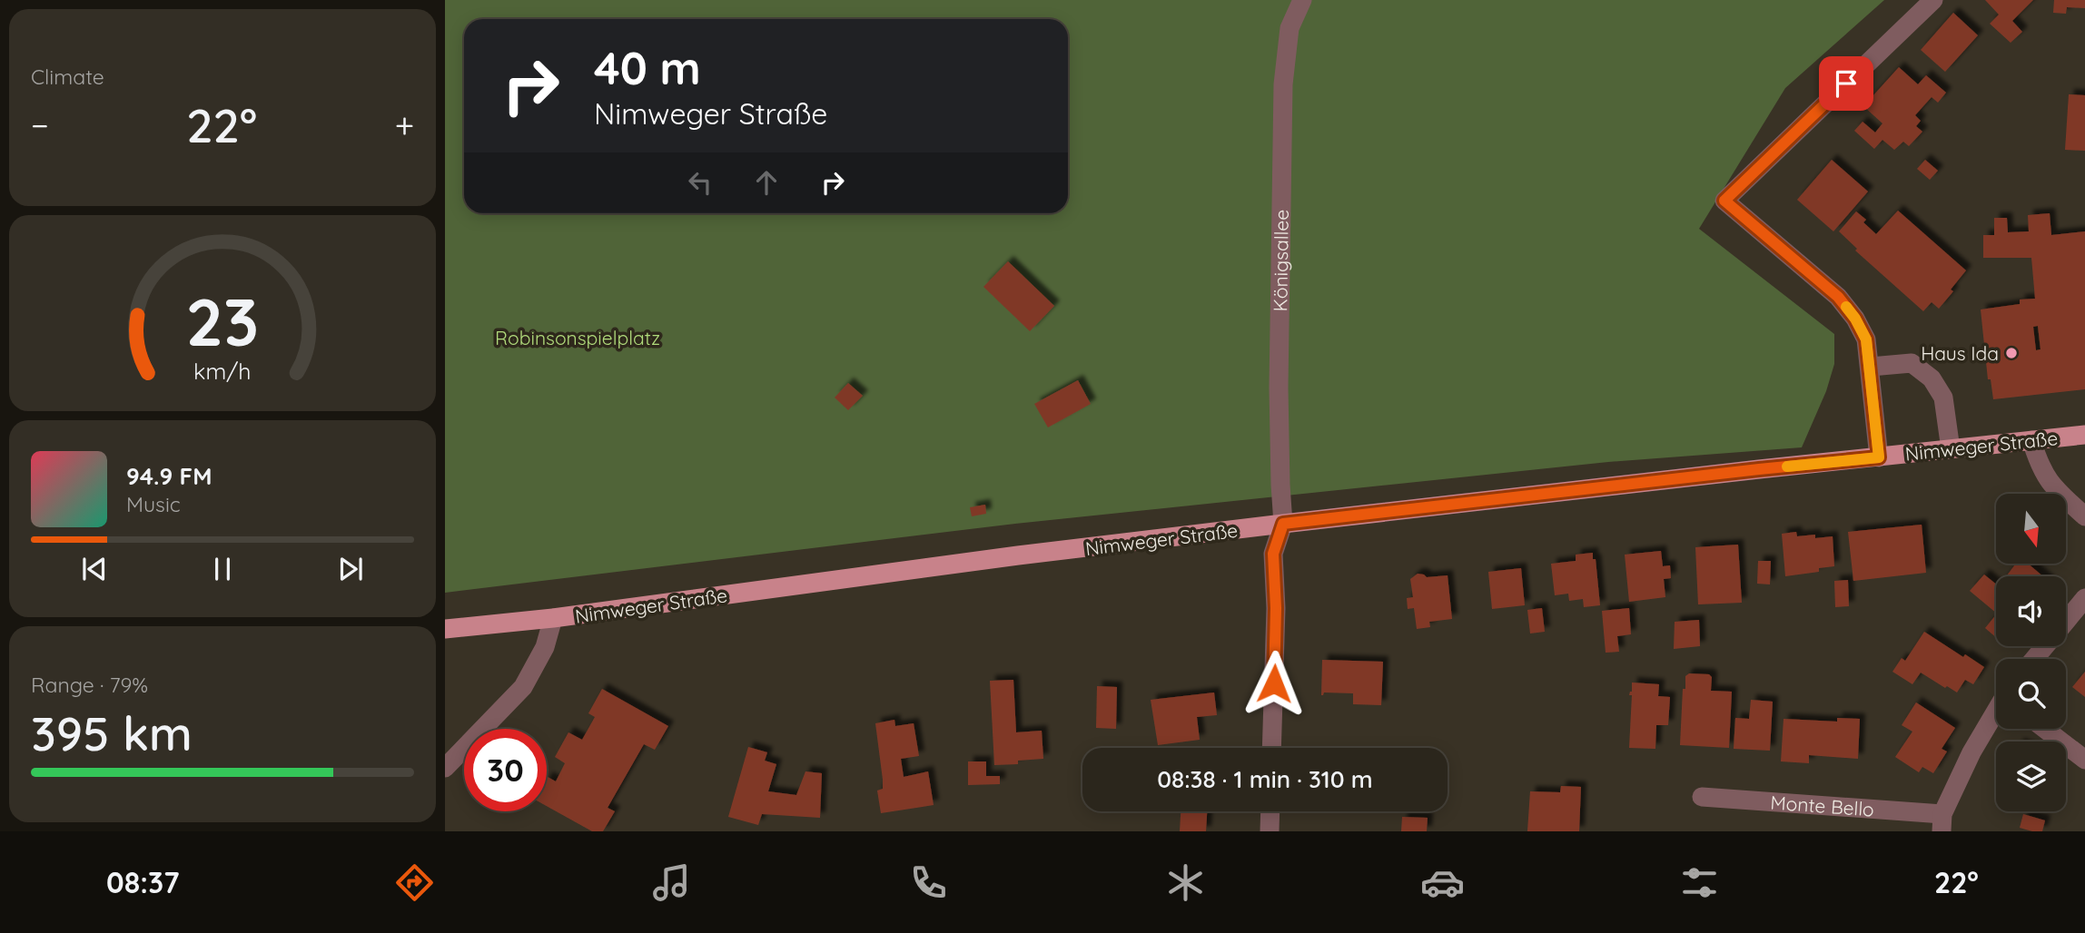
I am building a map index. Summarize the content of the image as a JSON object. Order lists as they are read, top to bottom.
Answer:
{
  "streets": {
    "main road": ["Nimweger Straße"],
    "street": ["Königsallee", "Monte Bello"]
  },
  "crossings": [
    ["Königsallee", "Nimweger Straße"]
  ],
  "parks": ["Robinsonspielplatz"],
  "places": ["Haus Ida"],
  "north": "bottom",
  "page": {
    "tile": [
      "Climate",
      ["Range · 79%", "395 km"]
    ],
    "turn": ["40 m", "Nimweger Straße"],
    "heat": ["−", "22°", "+"],
    "song": ["94.9 FM", "Music"],
    "limit": "30",
    "trip": "08:38 · 1 min · 310 m",
    "tabs": ["08:37", "22°"],
    "gauge": ["23", "km/h"]
  }
}
